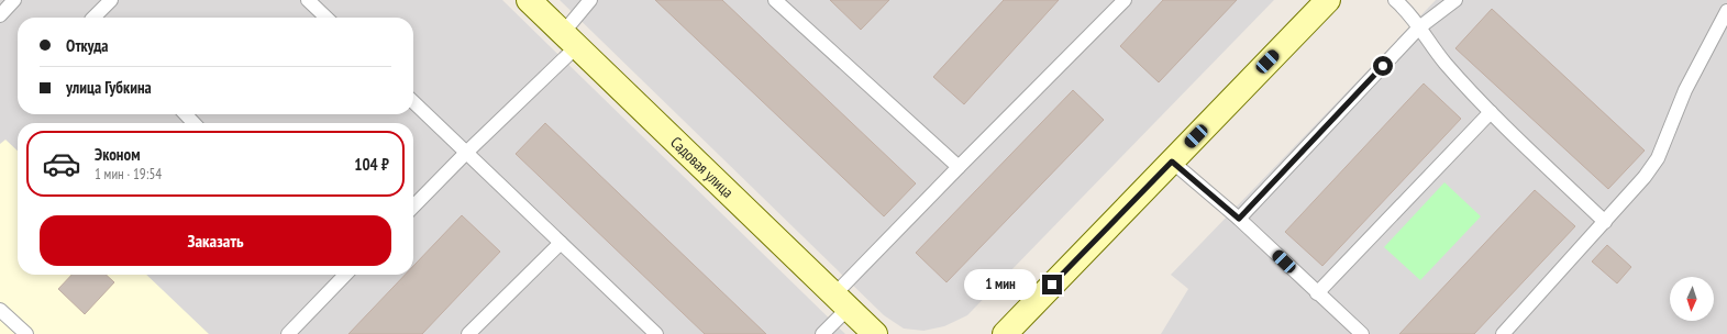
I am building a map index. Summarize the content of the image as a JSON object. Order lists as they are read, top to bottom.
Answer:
{
  "streets": {
    "main road": ["Садовая улица"]
  },
  "north": "bottom",
  "page": {
    "banner": ["Откуда", "улица Губкина"],
    "list": [
      {
        "name": "Эконом",
        "note": "1 мин · 19:54",
        "value": "104 ₽"
      }
    ],
    "buttons": "Заказать",
    "bubble": "1 мин"
  }
}
